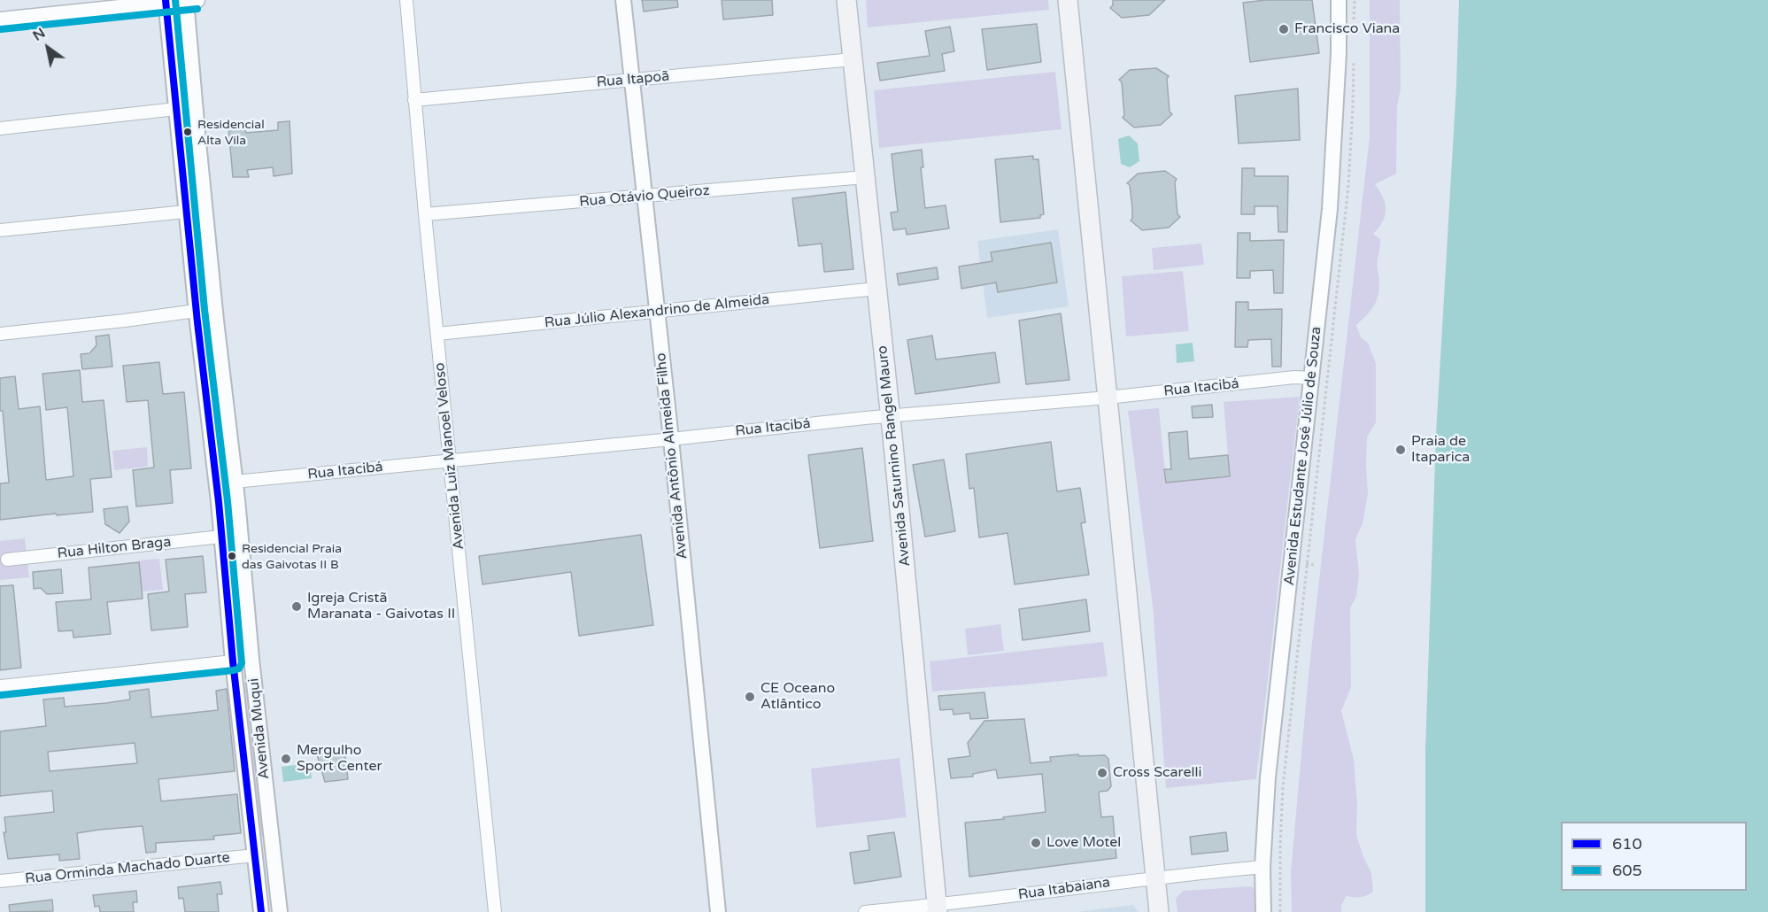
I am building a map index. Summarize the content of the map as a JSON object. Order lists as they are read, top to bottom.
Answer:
{
  "streets": {
    "main road": ["Avenida Saturnino Rangel Mauro"],
    "street": [
      "Rua Itapoã",
      "Rua Otávio Queiroz",
      "Rua Júlio Alexandrino de Almeida",
      "Rua Itacibá",
      "Avenida Luiz Manoel Veloso",
      "Avenida Antônio Almeida Filho",
      "Avenida Estudante José Júlio de Souza",
      "Rua Hilton Braga",
      "Avenida Muqui",
      "Rua Orminda Machado Duarte",
      "Rua Itabaiana"
    ]
  },
  "crossings": [
    ["Rua Itapoã", "Avenida Luiz Manoel Veloso"],
    ["Rua Itapoã", "Avenida Antônio Almeida Filho"],
    ["Rua Itapoã", "Avenida Saturnino Rangel Mauro"],
    ["Rua Otávio Queiroz", "Avenida Luiz Manoel Veloso"],
    ["Rua Otávio Queiroz", "Avenida Antônio Almeida Filho"],
    ["Rua Otávio Queiroz", "Avenida Saturnino Rangel Mauro"],
    ["Rua Júlio Alexandrino de Almeida", "Avenida Luiz Manoel Veloso"],
    ["Rua Júlio Alexandrino de Almeida", "Avenida Antônio Almeida Filho"],
    ["Rua Júlio Alexandrino de Almeida", "Avenida Saturnino Rangel Mauro"],
    ["Rua Itacibá", "Avenida Luiz Manoel Veloso"],
    ["Rua Itacibá", "Avenida Antônio Almeida Filho"],
    ["Rua Itacibá", "Avenida Saturnino Rangel Mauro"],
    ["Rua Itacibá", "Avenida Estudante José Júlio de Souza"],
    ["Rua Itacibá", "Avenida Muqui"],
    ["Avenida Saturnino Rangel Mauro", "Rua Itabaiana"],
    ["Avenida Estudante José Júlio de Souza", "Rua Itabaiana"]
  ],
  "places": [
    "Francisco Viana",
    "Residencial Alta Vila",
    "Praia de Itaparica",
    "Residencial Praia das Gaivotas II B",
    "Igreja Cristã Maranata - Gaivotas II",
    "CE Oceano Atlântico",
    "Mergulho Sport Center",
    "Cross Scarelli",
    "Love Motel"
  ],
  "lines": ["transit line 610", "transit line 605"],
  "legend": ["610", "605"],
  "north": "top left"
}
